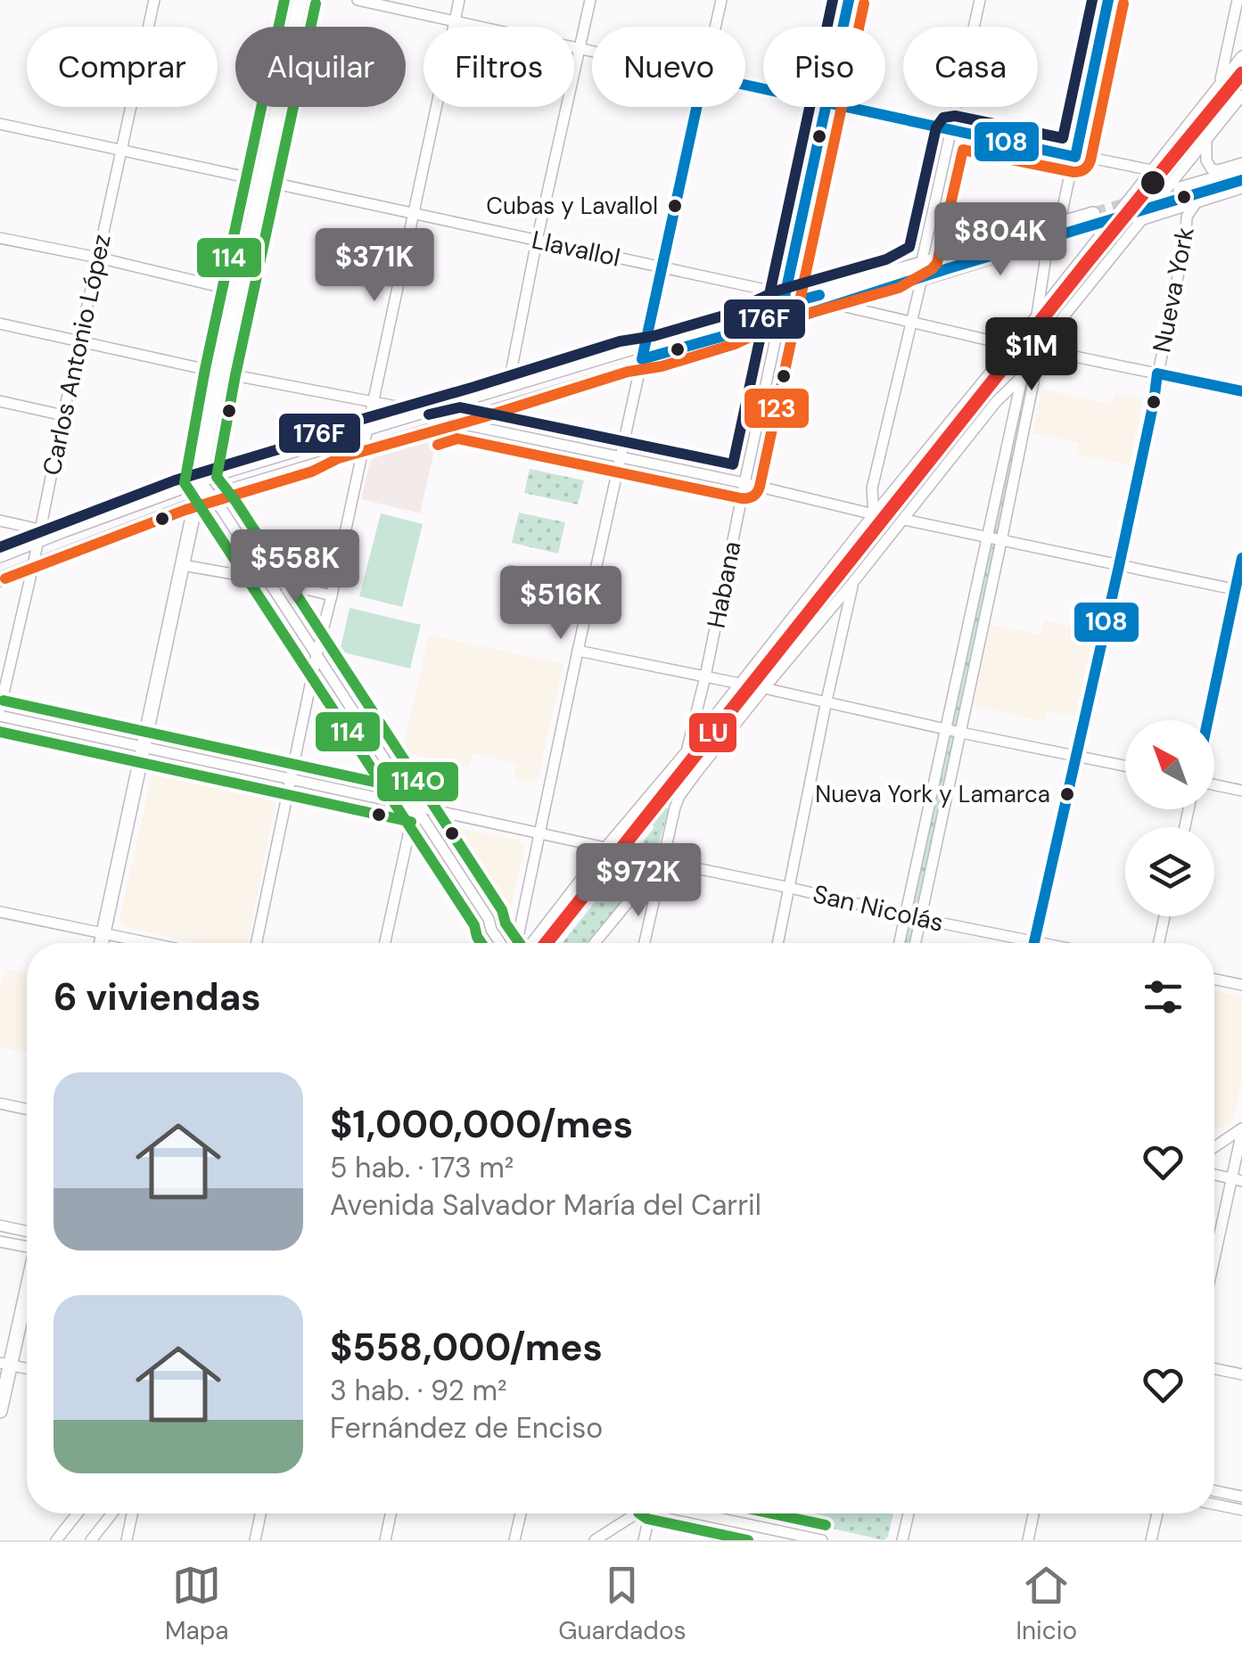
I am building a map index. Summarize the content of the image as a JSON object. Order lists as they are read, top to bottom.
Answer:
{
  "streets": {
    "street": [
      "Llavallol",
      "Nueva York",
      "Carlos Antonio López",
      "Habana",
      "San Nicolás"
    ]
  },
  "crossings": [
    ["Llavallol", "Carlos Antonio López"],
    ["Llavallol", "Habana"],
    ["Nueva York", "San Nicolás"]
  ],
  "places": ["Cubas y Lavallol", "Nueva York y Lamarca"],
  "lines": [
    "transit line 108",
    "transit line 176F",
    "transit line 114",
    "transit line 123",
    "transit line 114O",
    "transit line LU"
  ],
  "north": "top left",
  "page": {
    "chip": [
      "Comprar",
      "Alquilar",
      "Filtros",
      "Nuevo",
      "Piso",
      "Casa"
    ],
    "price": [
      "$804K",
      "$371K",
      "$1M",
      "$558K",
      "$516K",
      "$972K"
    ],
    "heading": "6 viviendas",
    "list": [
      {
        "name": "$1,000,000/mes",
        "note": "5 hab. · 173 m² · Avenida Salvador María del Carril"
      },
      {
        "name": "$558,000/mes",
        "note": "3 hab. · 92 m² · Fernández de Enciso"
      }
    ],
    "tabs": ["Mapa", "Guardados", "Inicio"]
  }
}
